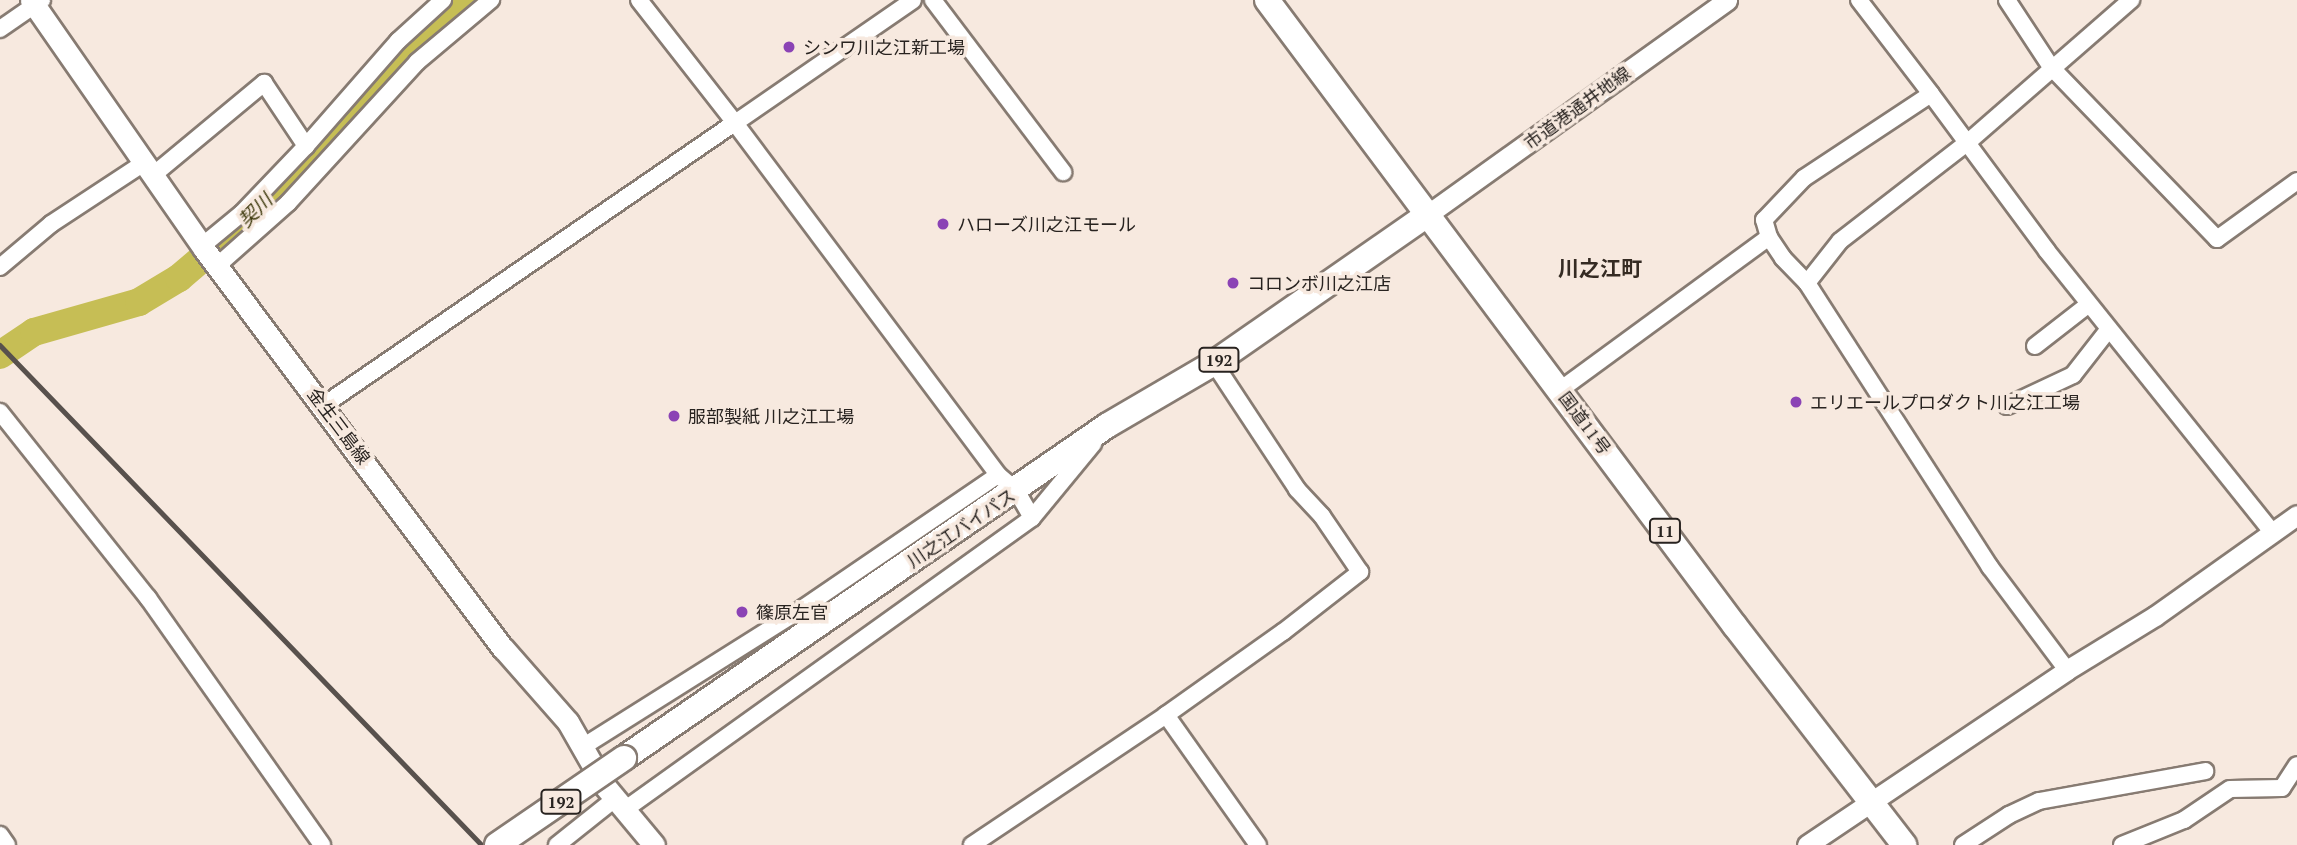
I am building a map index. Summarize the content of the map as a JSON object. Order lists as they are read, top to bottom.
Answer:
{
  "streets": {
    "highway": [
      "192",
      "国道11号",
      "川之江バイパス",
      "11"
    ],
    "main road": ["金生三島線"],
    "street": ["市道港通井地線"]
  },
  "crossings": [
    ["市道港通井地線", "国道11号"],
    ["市道港通井地線", "川之江バイパス"],
    ["国道11号", "川之江バイパス"]
  ],
  "districts": ["川之江町"],
  "water": ["契川"],
  "places": [
    "シンワ川之江新工場",
    "ハローズ川之江モール",
    "コロンボ川之江店",
    "エリエールプロダクト川之江工場",
    "服部製紙 川之江工場",
    "篠原左官"
  ]
}
